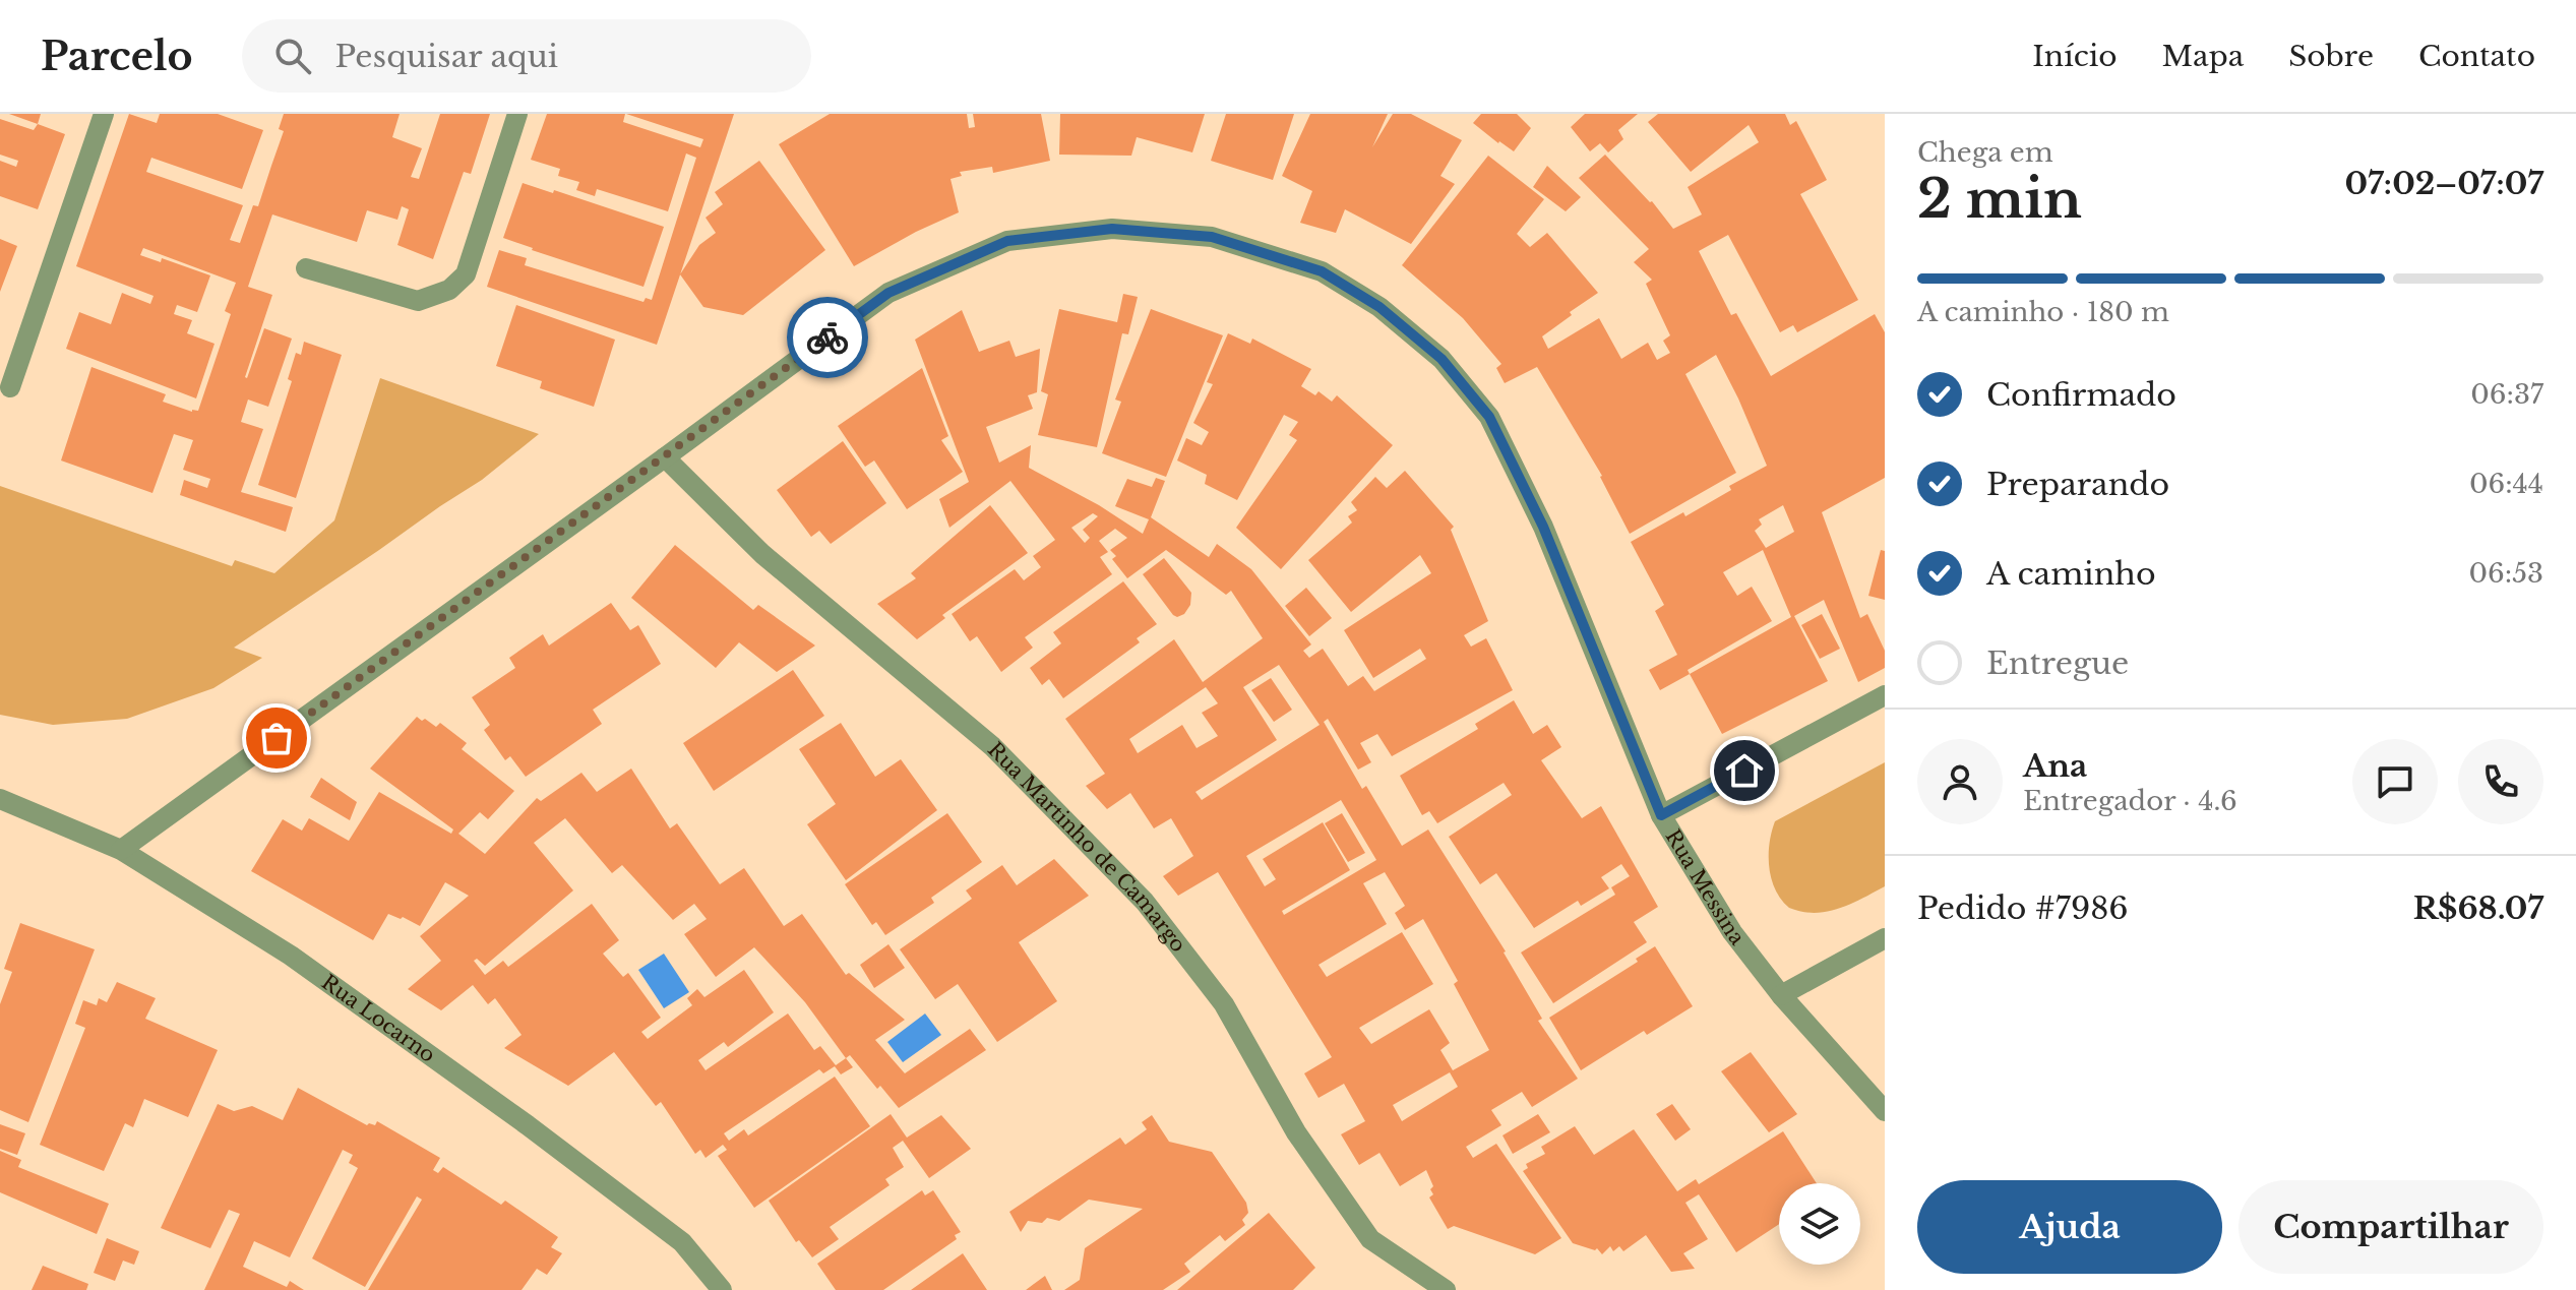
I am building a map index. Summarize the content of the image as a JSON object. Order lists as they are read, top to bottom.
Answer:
{
  "streets": {
    "street": ["Rua Martinho de Camargo", "Rua Messina", "Rua Locarno"]
  },
  "crossings": [
    ["Rua Martinho de Camargo", "Rua Messina"],
    ["Rua Messina", "Rua Locarno"]
  ],
  "page": {
    "header": "Parcelo",
    "search": "Pesquisar aqui",
    "nav": [
      "Início",
      "Mapa",
      "Sobre",
      "Contato"
    ],
    "heading": ["2 min", "Chega em", "07:02–07:07"],
    "panel": [
      "Ana",
      "Entregador · 4.6",
      "Pedido #7986",
      "R$68.07"
    ],
    "bar": "A caminho · 180 m",
    "list": [
      ["Confirmado", "06:37"],
      ["Preparando", "06:44"],
      ["A caminho", "06:53"],
      "Entregue"
    ],
    "buttons": ["Ajuda", "Compartilhar"]
  }
}
